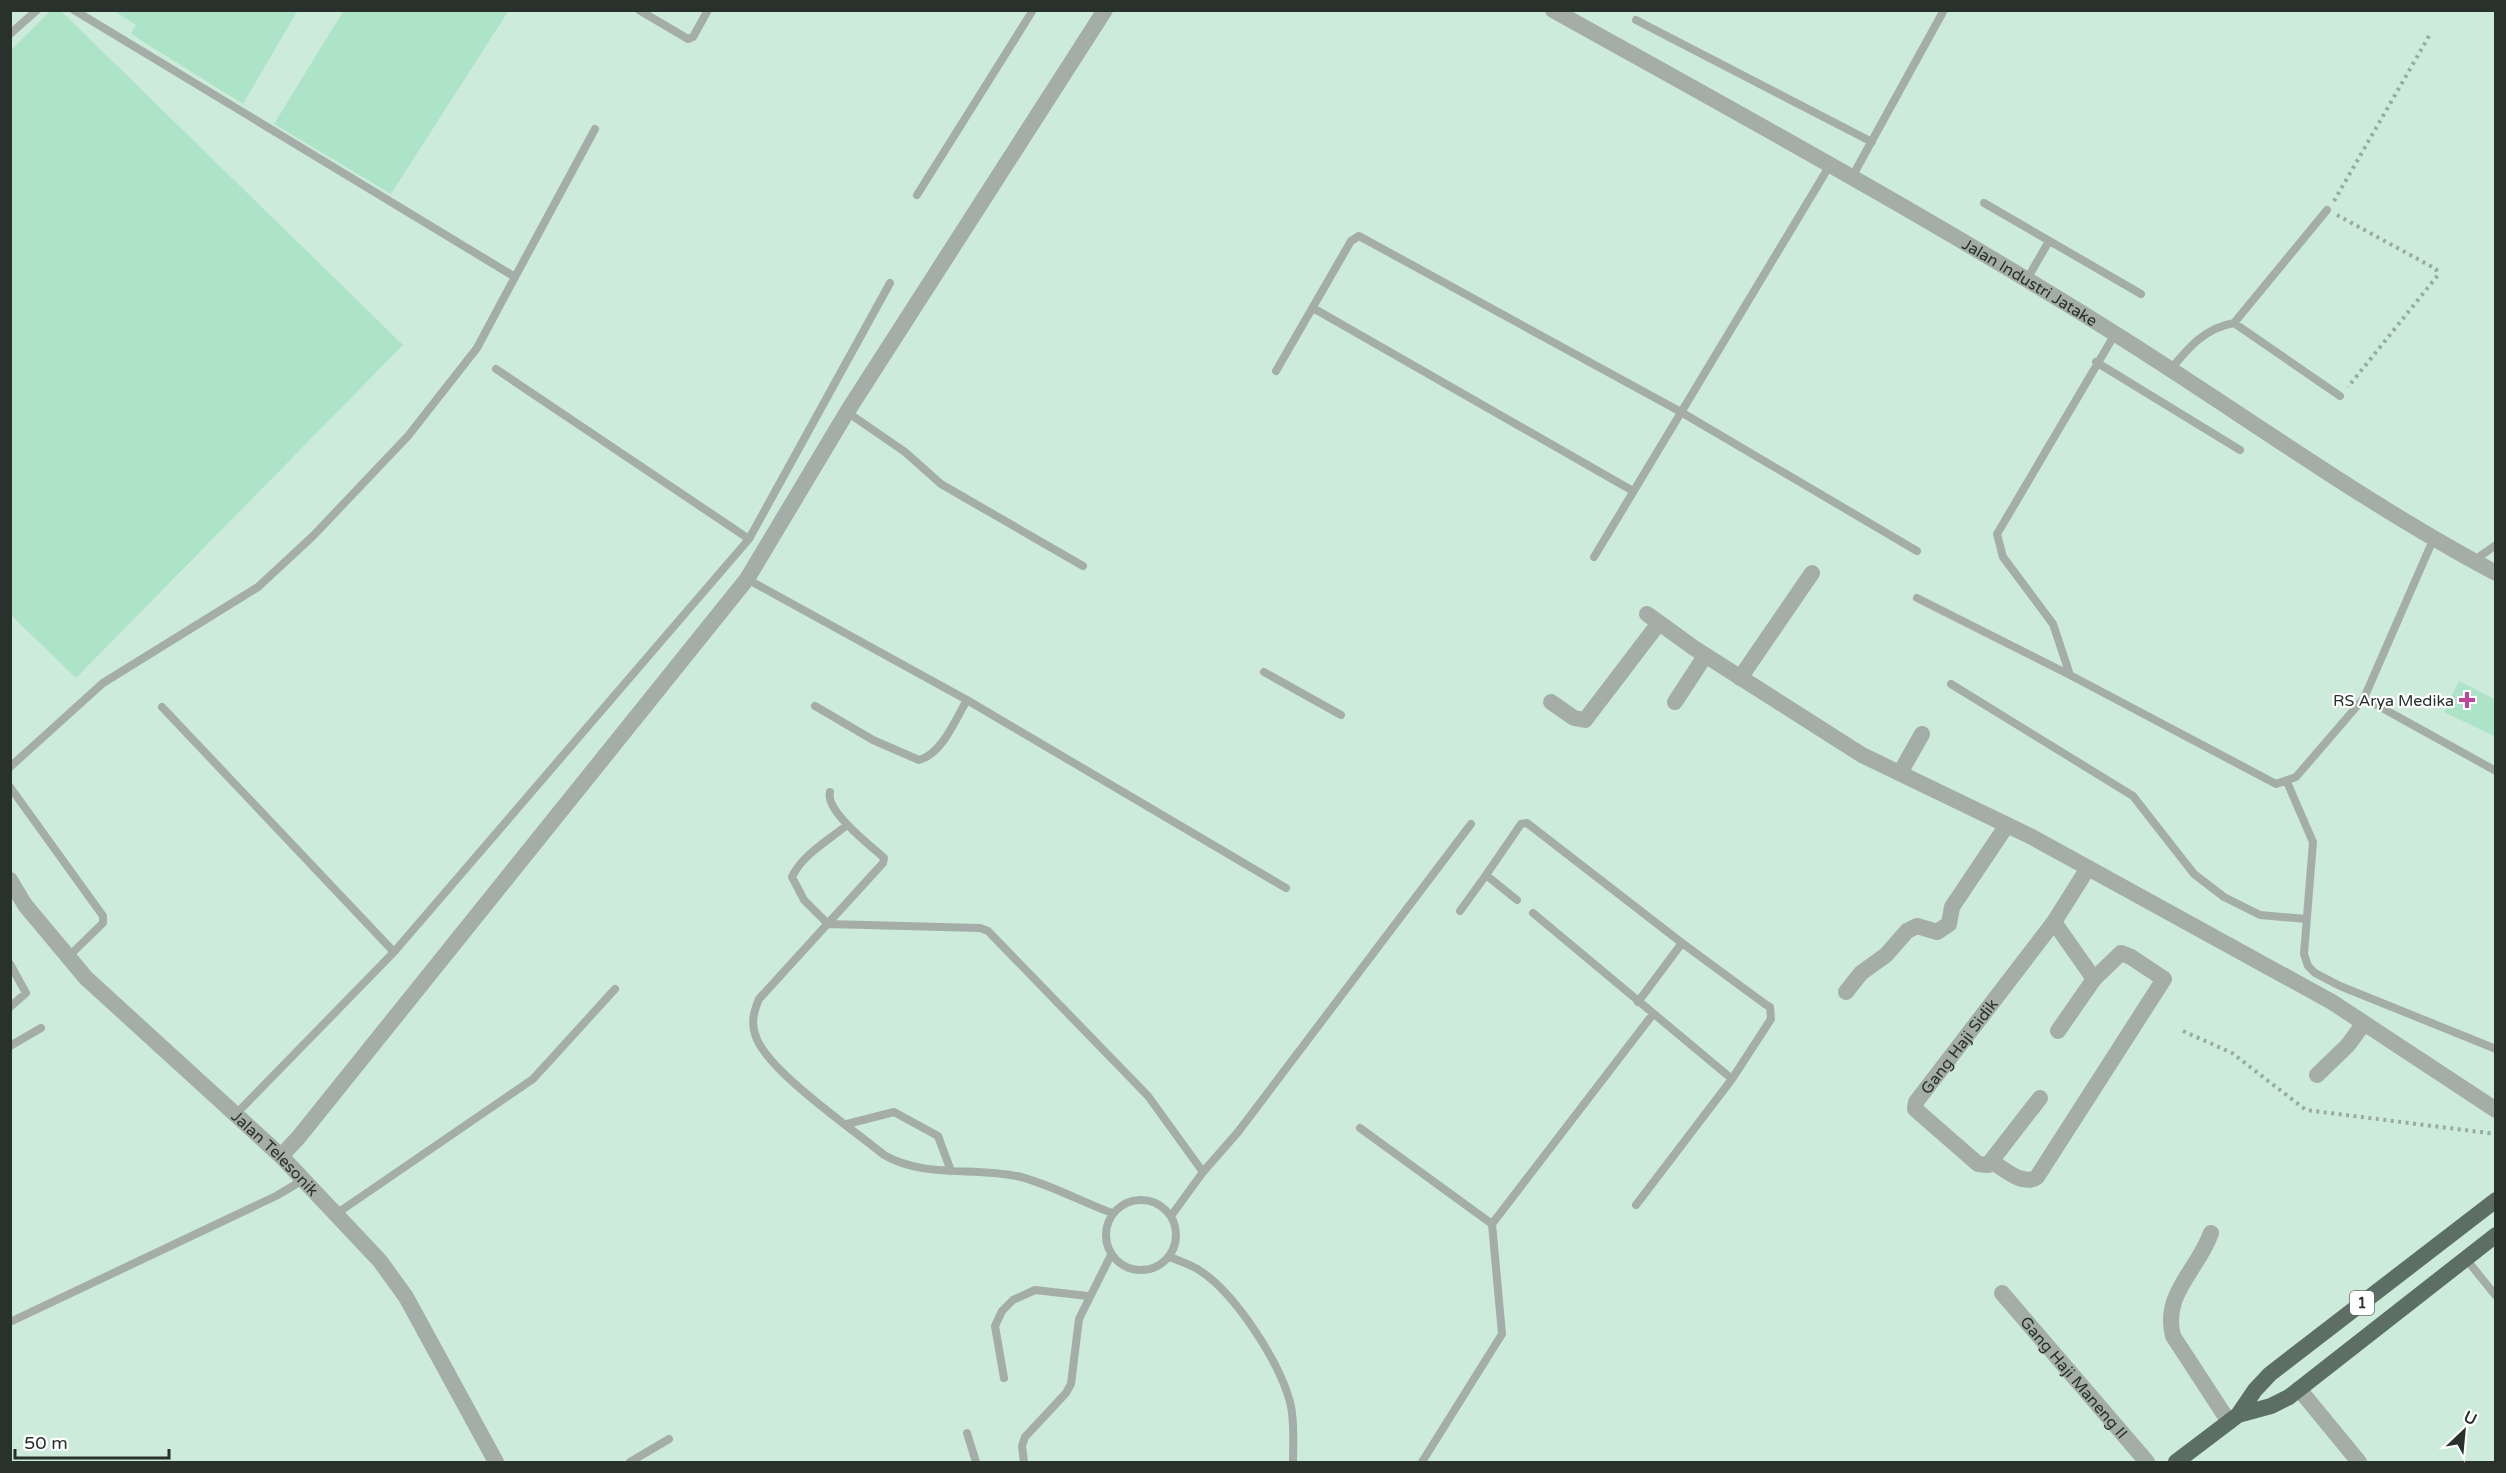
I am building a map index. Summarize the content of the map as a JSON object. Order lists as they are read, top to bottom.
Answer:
{
  "streets": {
    "highway": ["1"],
    "street": [
      "Jalan Industri Jatake",
      "Gang Haji Sidik",
      "Jalan Telesonik",
      "Gang Haji Maneng II"
    ]
  },
  "places": {
    "health": ["RS Arya Medika"]
  },
  "scale_bar": "50 m",
  "north": "top right"
}
